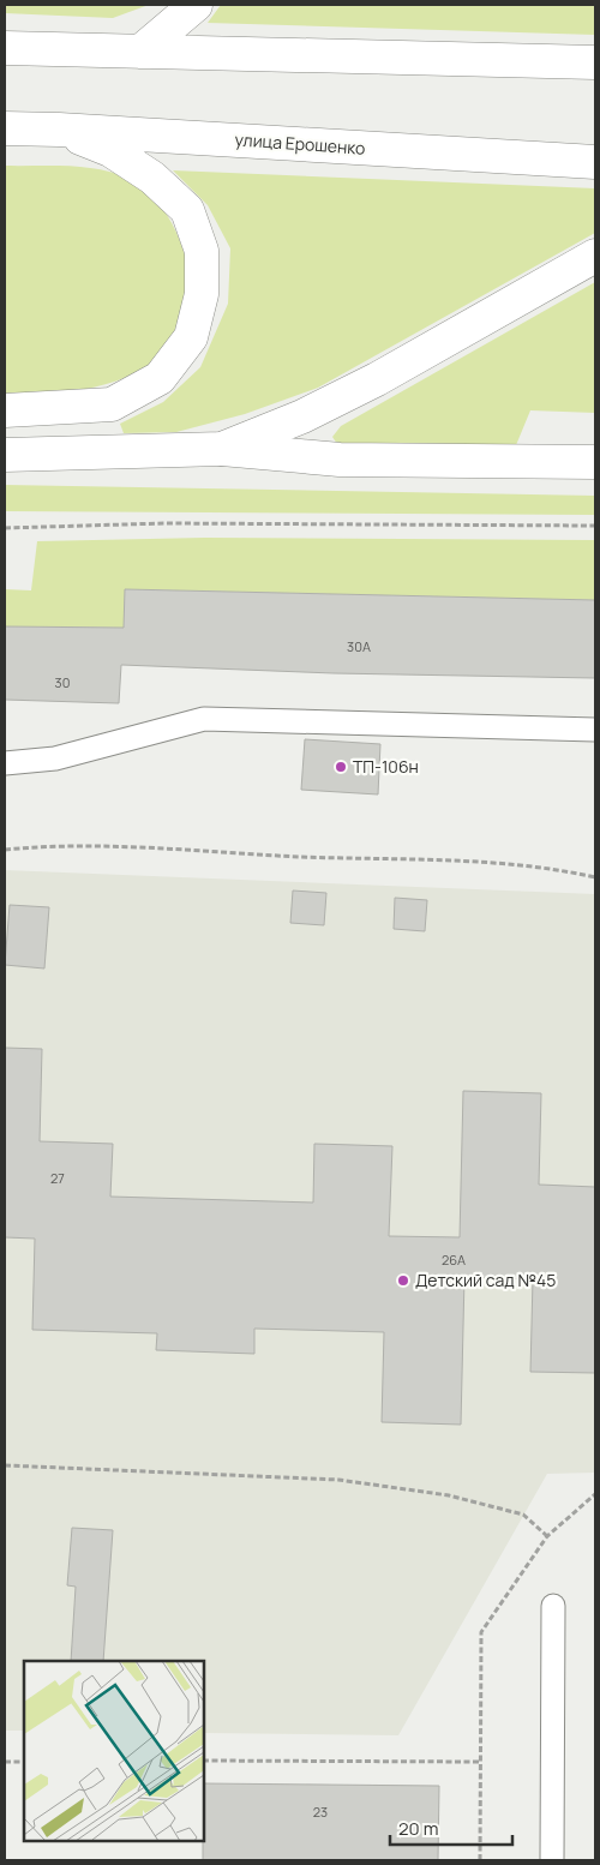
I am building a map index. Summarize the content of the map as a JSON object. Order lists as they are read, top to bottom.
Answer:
{
  "streets": {
    "main road": ["улица Ерошенко"]
  },
  "places": ["ТП-106н", "Детский сад №45"],
  "house_numbers": [
    "30А",
    "30",
    "27",
    "26А",
    "23"
  ],
  "scale_bar": "20 m"
}
